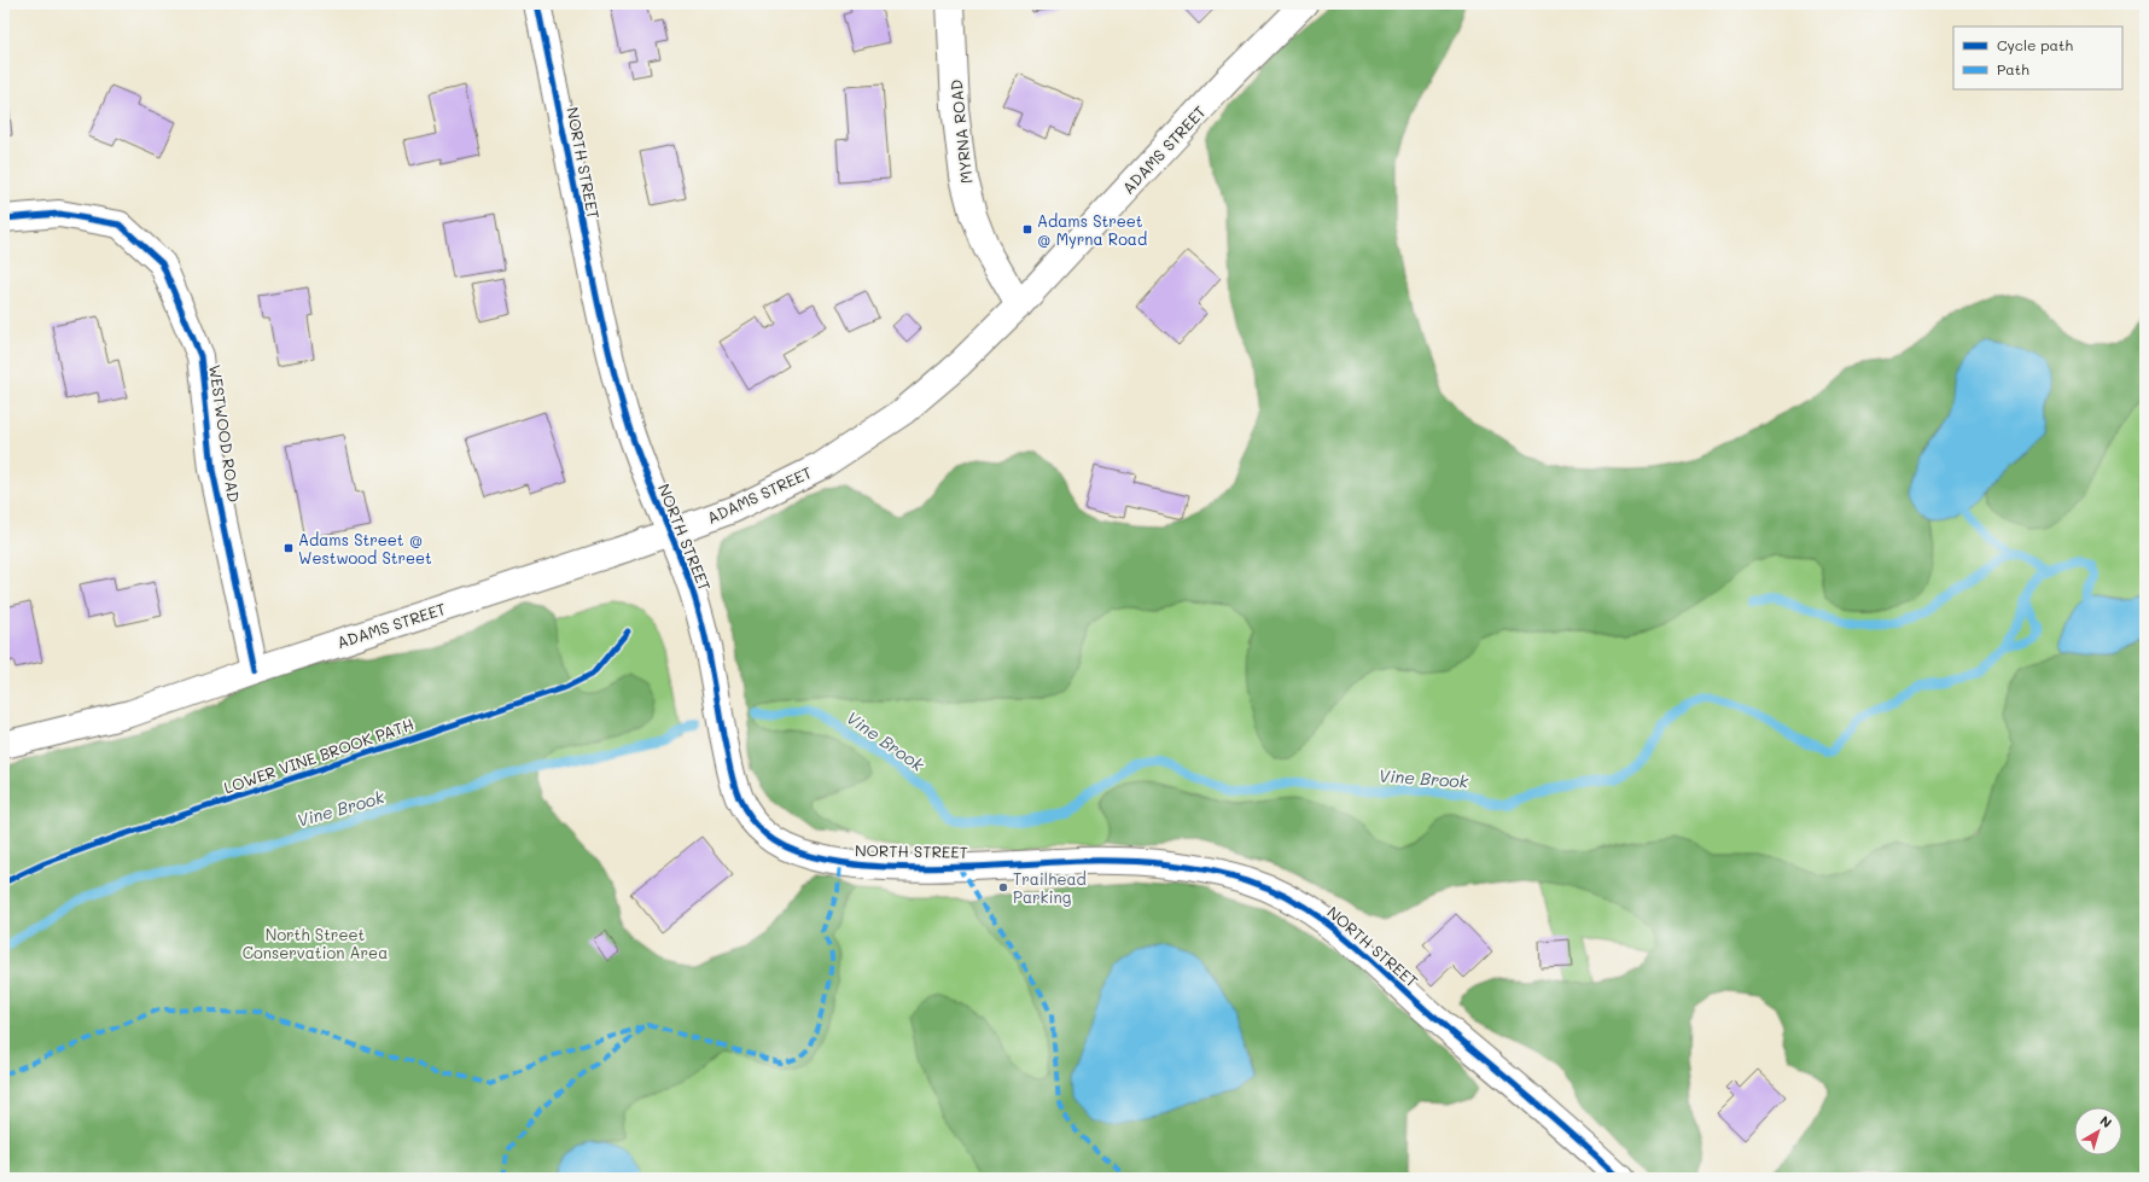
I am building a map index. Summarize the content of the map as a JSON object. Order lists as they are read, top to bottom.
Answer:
{
  "streets": {
    "street": [
      "MYRNA ROAD",
      "ADAMS STREET",
      "NORTH STREET",
      "WESTWOOD ROAD"
    ],
    "cycle path": ["LOWER VINE BROOK PATH"]
  },
  "crossings": [
    ["MYRNA ROAD", "ADAMS STREET"],
    ["ADAMS STREET", "NORTH STREET"],
    ["ADAMS STREET", "WESTWOOD ROAD"]
  ],
  "water": ["Vine Brook"],
  "parks": ["North Street Conservation Area"],
  "places": {
    "transit": ["Adams Street @ Myrna Road", "Adams Street @ Westwood Street"],
    "other": ["Trailhead Parking"]
  },
  "legend": ["Cycle path", "Path"],
  "north": "top right"
}
